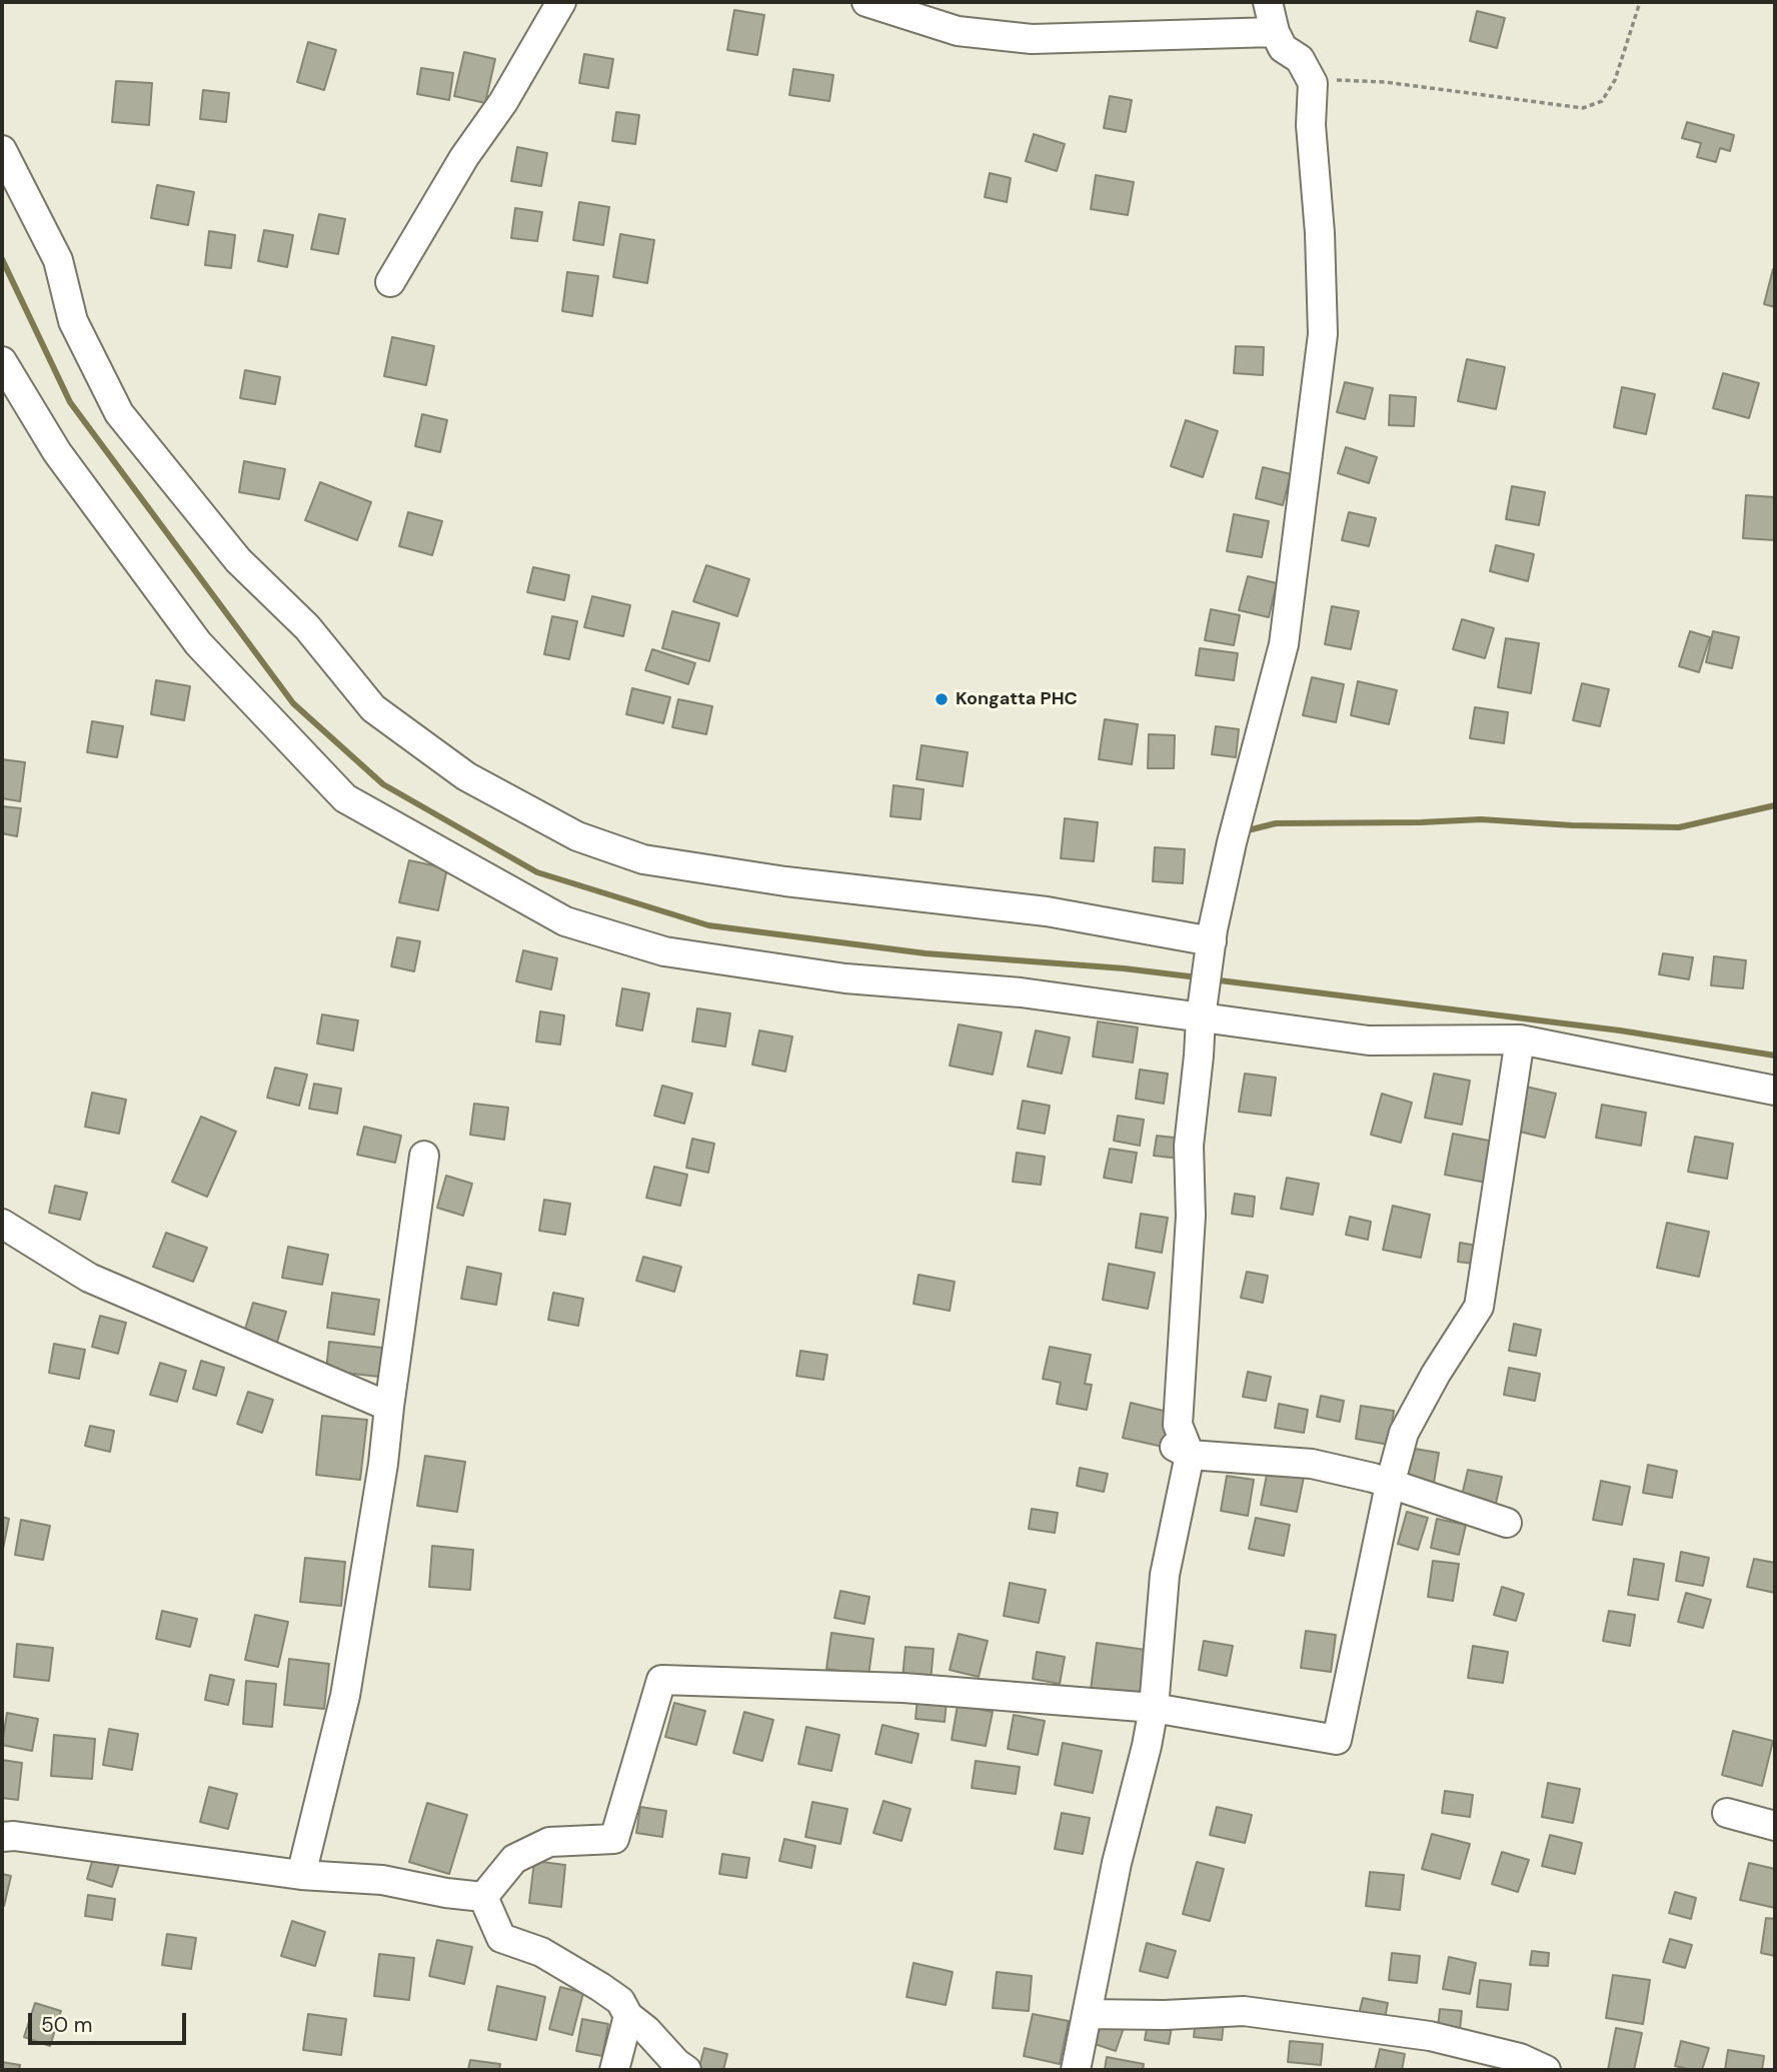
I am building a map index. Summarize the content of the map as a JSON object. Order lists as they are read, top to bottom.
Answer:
{
  "places": ["Kongatta PHC"],
  "scale_bar": "50 m"
}
